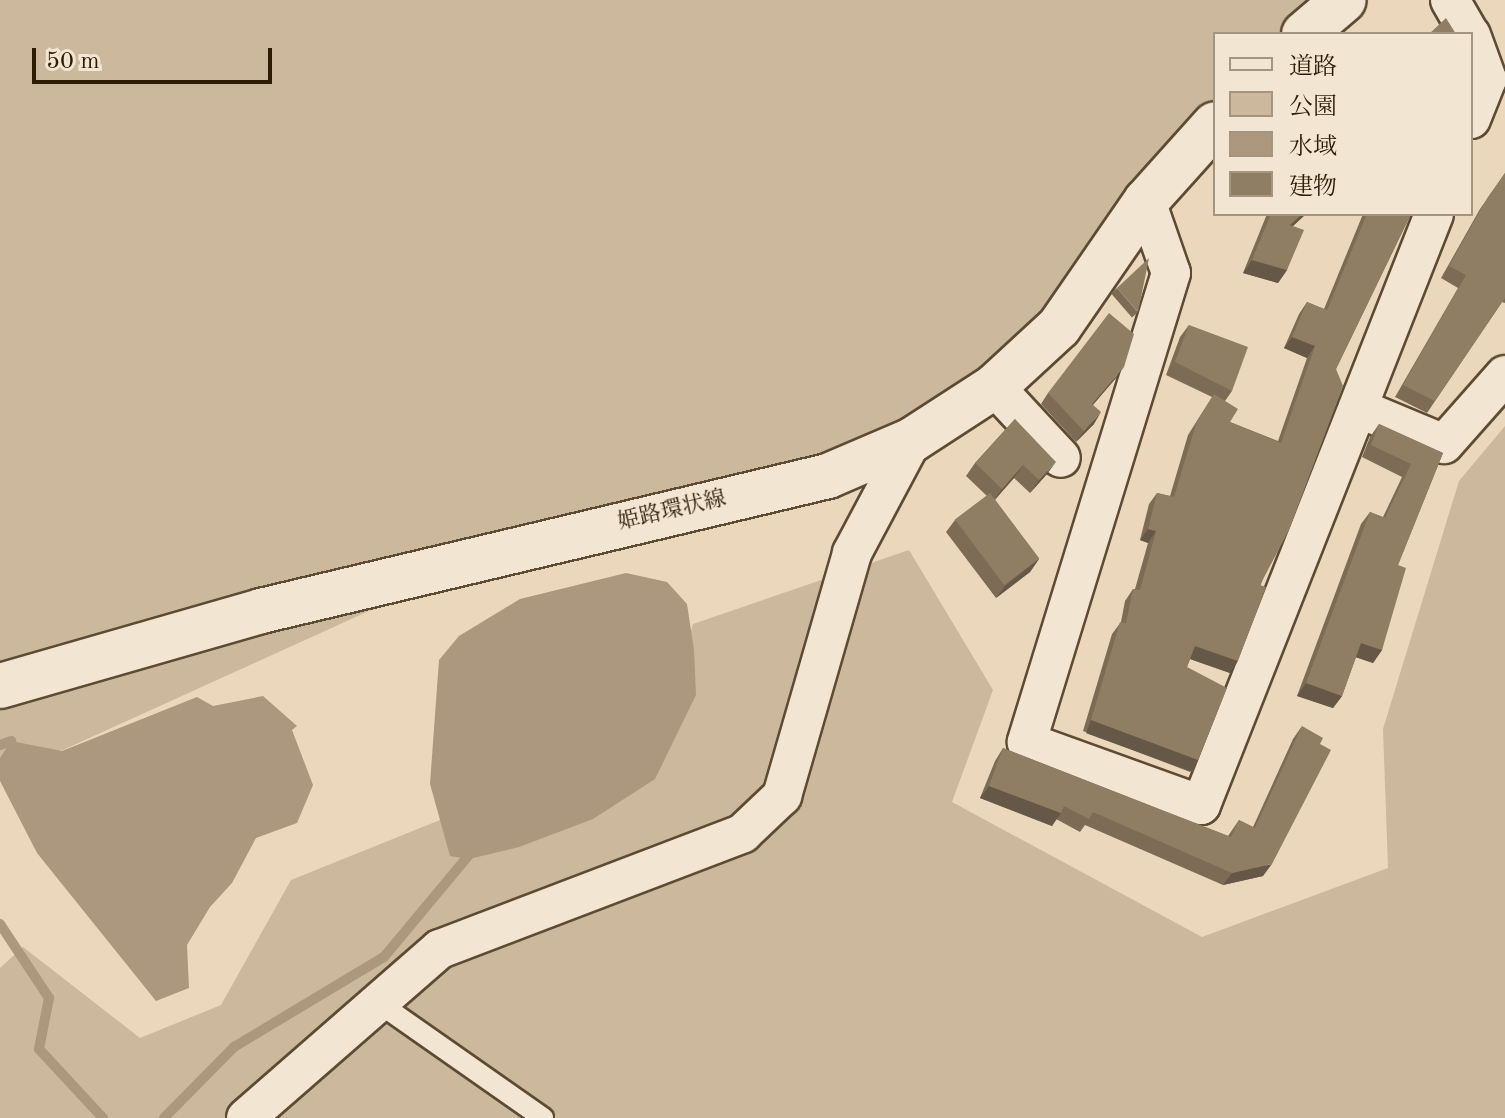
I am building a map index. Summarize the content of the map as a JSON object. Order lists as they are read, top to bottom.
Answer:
{
  "streets": {
    "main road": ["姫路環状線"]
  },
  "legend": [
    "道路",
    "公園",
    "水域",
    "建物"
  ],
  "scale_bar": "50 m"
}
